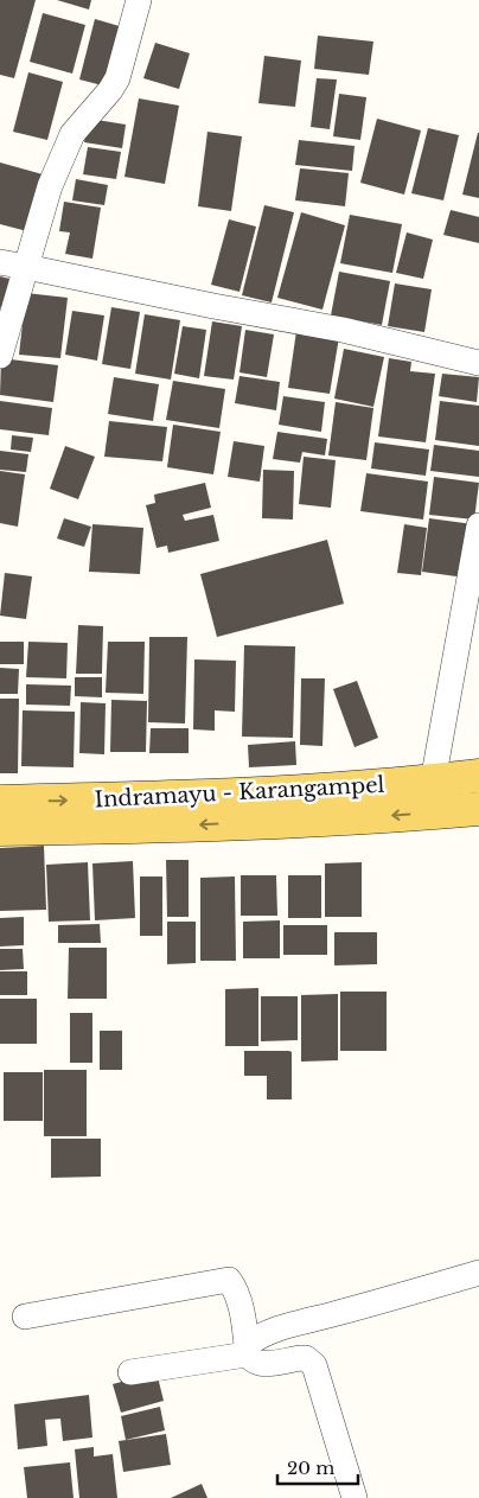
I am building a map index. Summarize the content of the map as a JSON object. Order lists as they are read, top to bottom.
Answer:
{
  "streets": {
    "main road": ["Indramayu - Karangampel"]
  },
  "scale_bar": "20 m"
}
